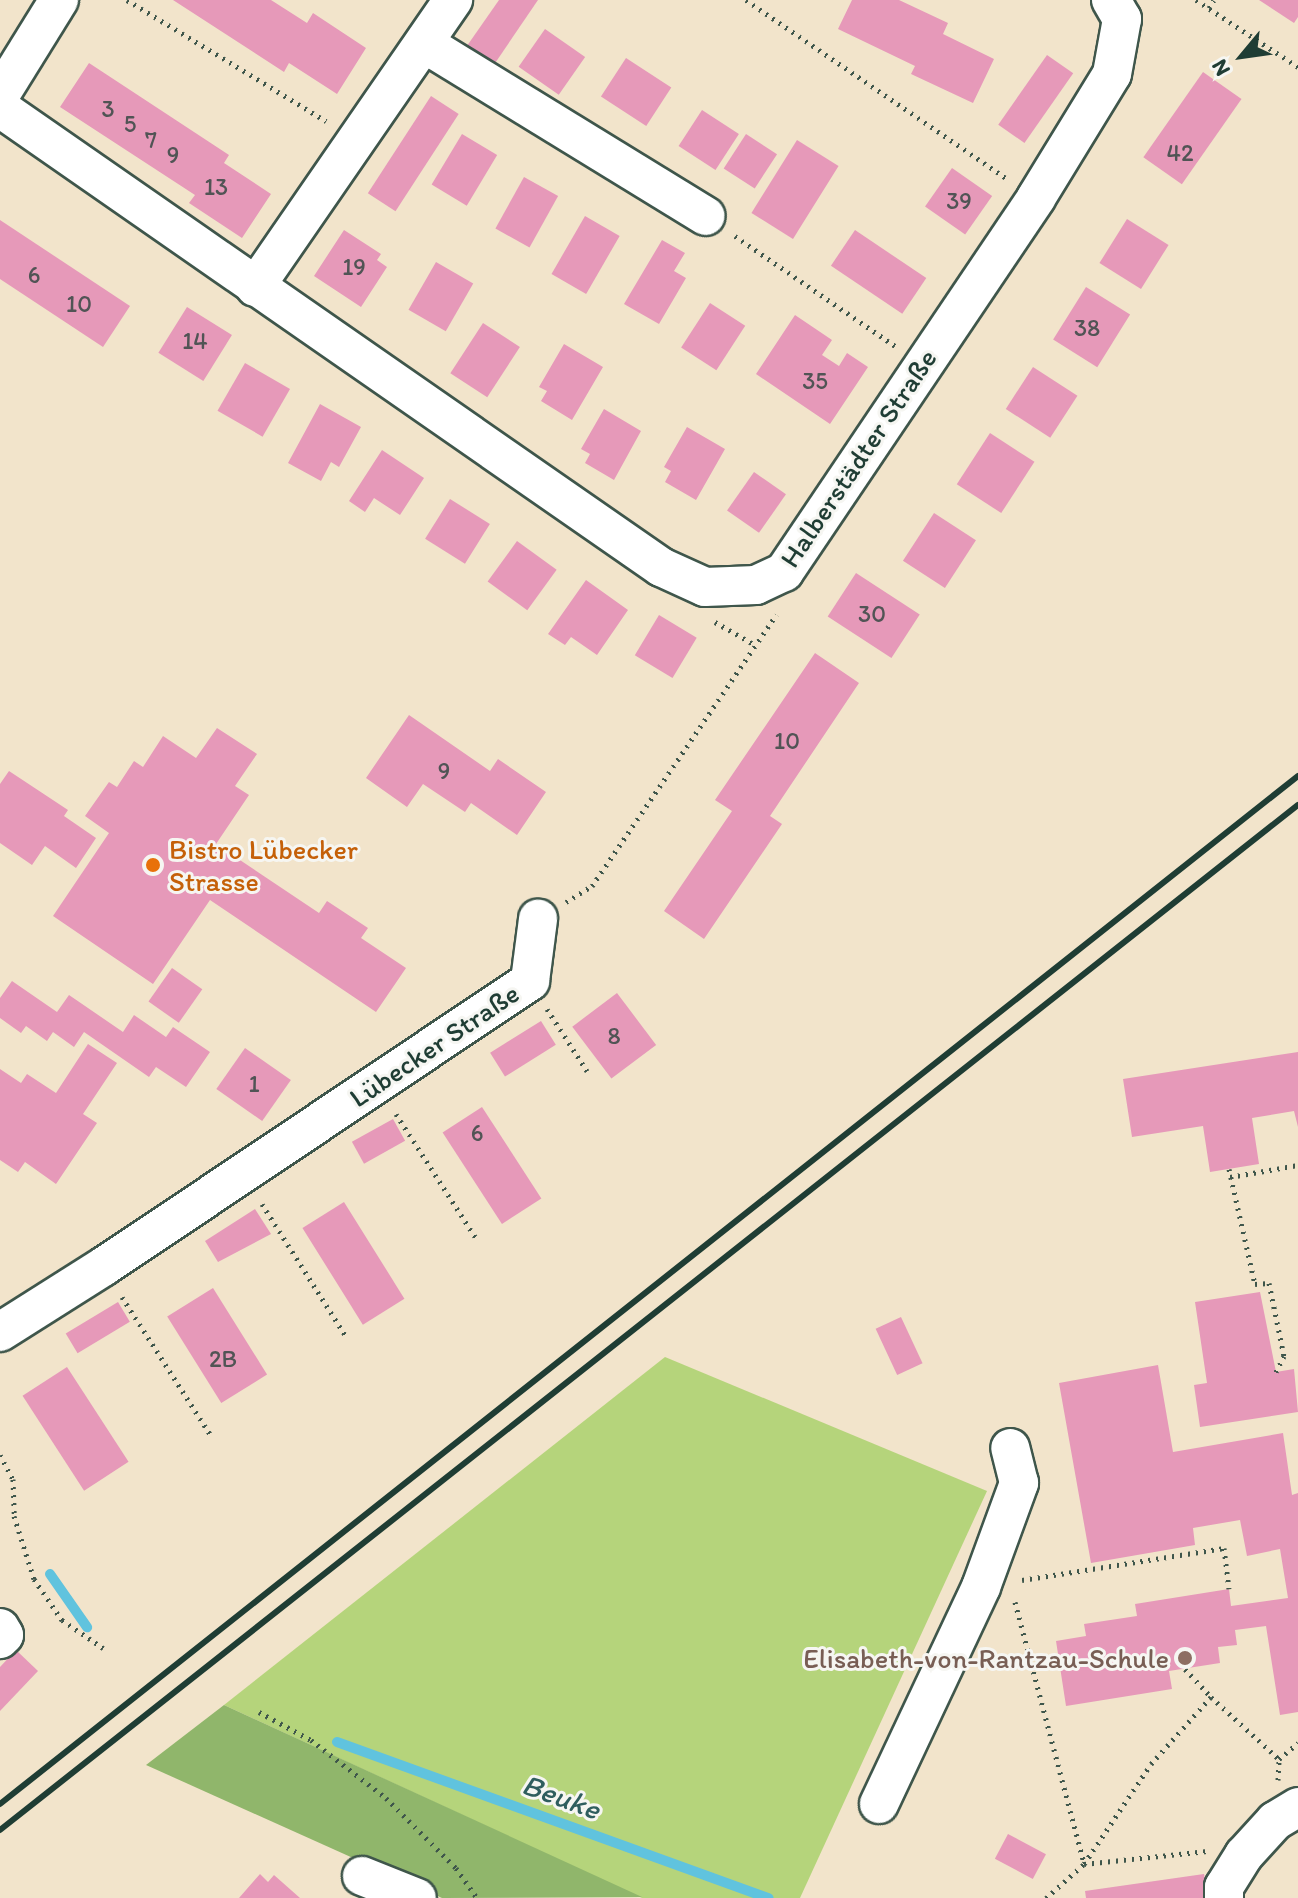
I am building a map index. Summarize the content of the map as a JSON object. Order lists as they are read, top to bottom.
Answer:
{
  "streets": {
    "street": ["Halberstädter Straße", "Lübecker Straße"]
  },
  "water": ["Beuke"],
  "places": ["Bistro Lübecker Strasse", "Elisabeth-von-Rantzau-Schule"],
  "house_numbers": [
    "3",
    "5",
    "7",
    "42",
    "9",
    "13",
    "39",
    "19",
    "6",
    "10",
    "38",
    "14",
    "35",
    "30",
    "10",
    "9",
    "8",
    "1",
    "6",
    "2B"
  ],
  "north": "bottom left"
}
